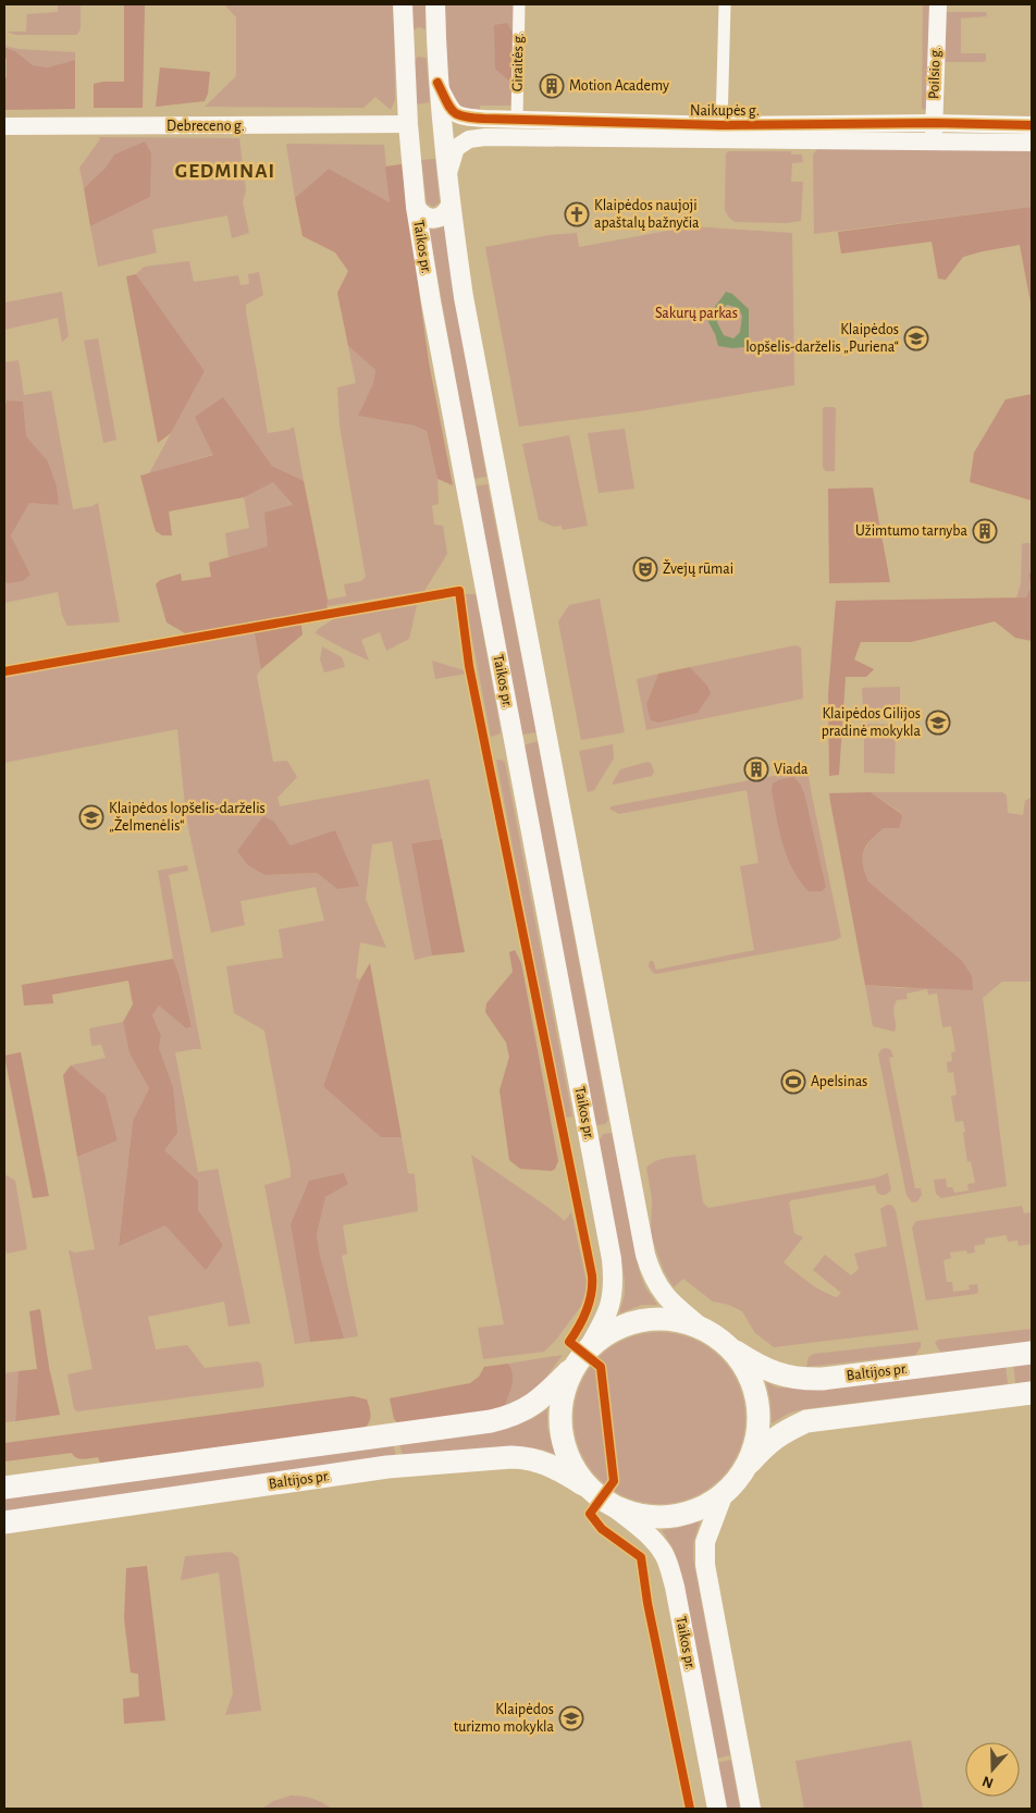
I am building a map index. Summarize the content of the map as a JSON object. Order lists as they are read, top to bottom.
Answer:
{
  "streets": {
    "highway": ["Baltijos pr."],
    "main road": ["Taikos pr."],
    "street": [
      "Giraitės g.",
      "Poilsio g.",
      "Naikupės g.",
      "Debreceno g."
    ]
  },
  "crossings": [
    ["Giraitės g.", "Naikupės g."],
    ["Poilsio g.", "Naikupės g."],
    ["Debreceno g.", "Taikos pr."],
    ["Taikos pr.", "Baltijos pr."]
  ],
  "districts": ["GEDMINAI"],
  "parks": ["Sakurų parkas"],
  "places": {
    "building": ["Motion Academy", "Užimtumo tarnyba", "Viada"],
    "church": ["Klaipėdos naujoji apaštalų bažnyčia"],
    "school or university": [
      "Klaipėdos lopšelis-darželis „Puriena“",
      "Klaipėdos Gilijos pradinė mokykla",
      "Klaipėdos lopšelis-darželis „Želmenėlis“",
      "Klaipėdos turizmo mokykla"
    ],
    "theatre": ["Žvejų rūmai"],
    "sports": ["Apelsinas"]
  },
  "north": "bottom"
}
